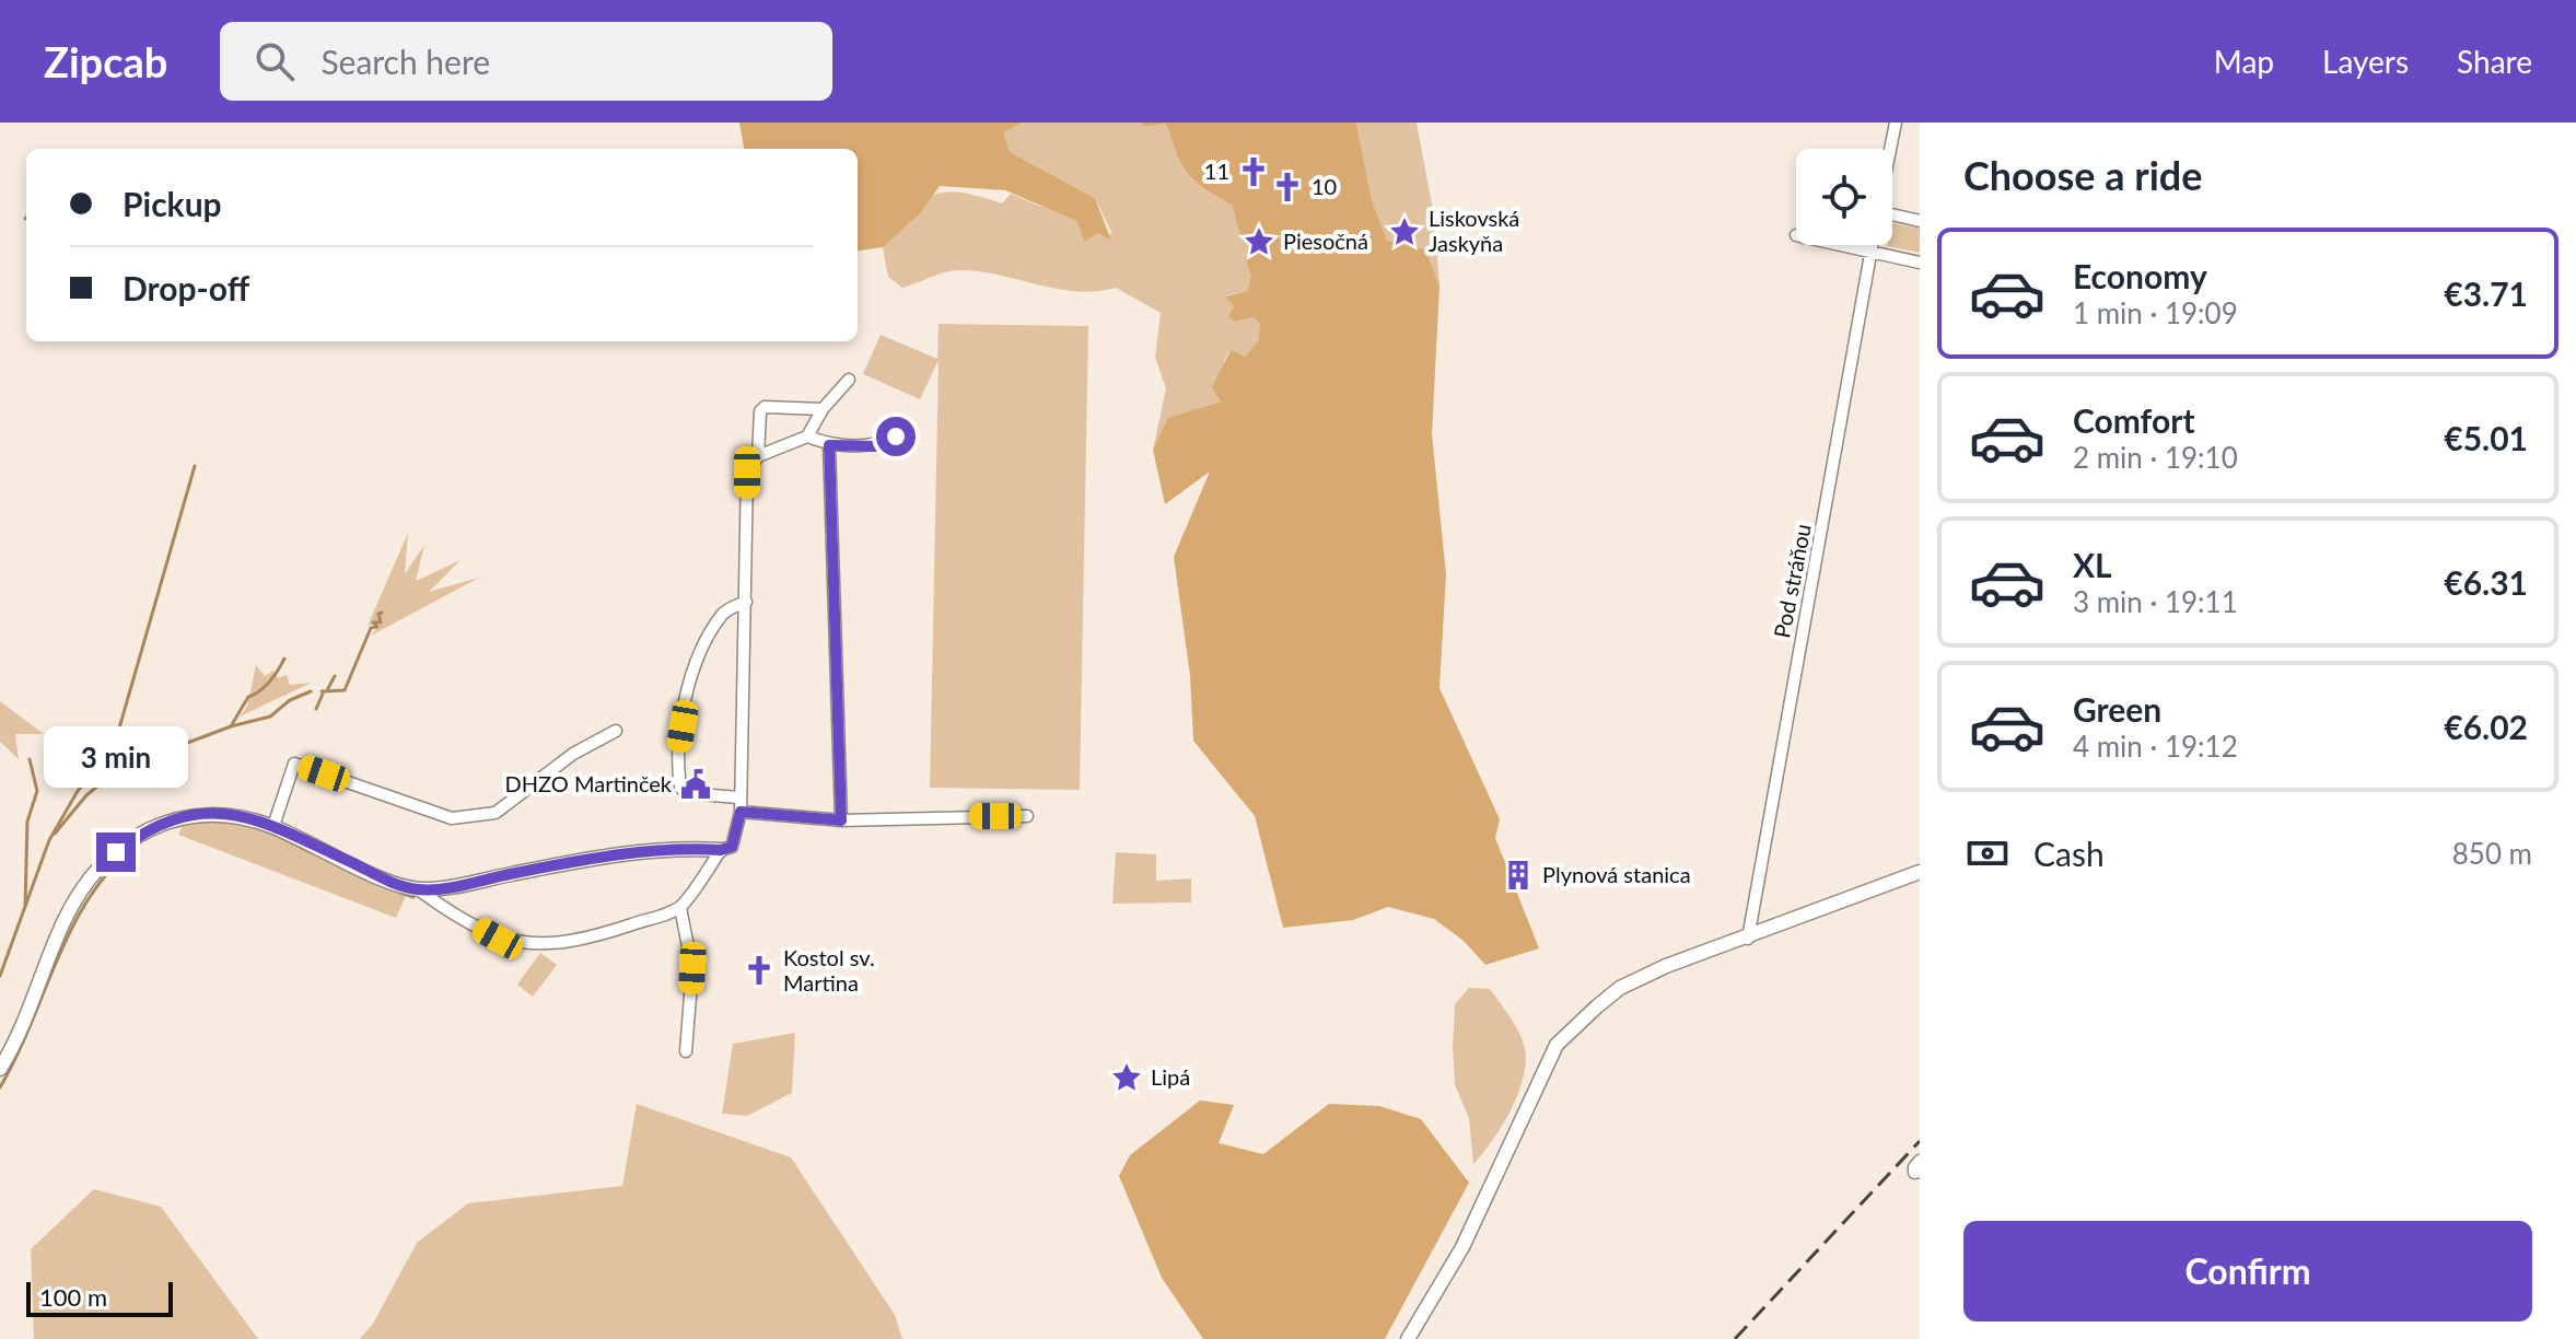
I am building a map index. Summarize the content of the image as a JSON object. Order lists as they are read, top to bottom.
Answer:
{
  "streets": {
    "street": ["Pod stráňou"]
  },
  "places": {
    "church": ["11", "10", "Kostol sv. Martina"],
    "place": ["Liskovská Jaskyňa", "Piesočná", "Lipá"],
    "public building": ["DHZO Martinček"],
    "building": ["Plynová stanica"]
  },
  "scale_bar": "100 m",
  "page": {
    "header": "Zipcab",
    "search": "Search here",
    "nav": ["Map", "Layers", "Share"],
    "heading": "Choose a ride",
    "banner": ["Pickup", "Drop-off"],
    "list": [
      {
        "name": "Economy",
        "note": "1 min · 19:09",
        "value": "€3.71"
      },
      {
        "name": "Comfort",
        "note": "2 min · 19:10",
        "value": "€5.01"
      },
      {
        "name": "XL",
        "note": "3 min · 19:11",
        "value": "€6.31"
      },
      {
        "name": "Green",
        "note": "4 min · 19:12",
        "value": "€6.02"
      }
    ],
    "bubble": "3 min",
    "pay": ["Cash", "850 m"],
    "buttons": "Confirm",
    "scale": "100 m"
  }
}
